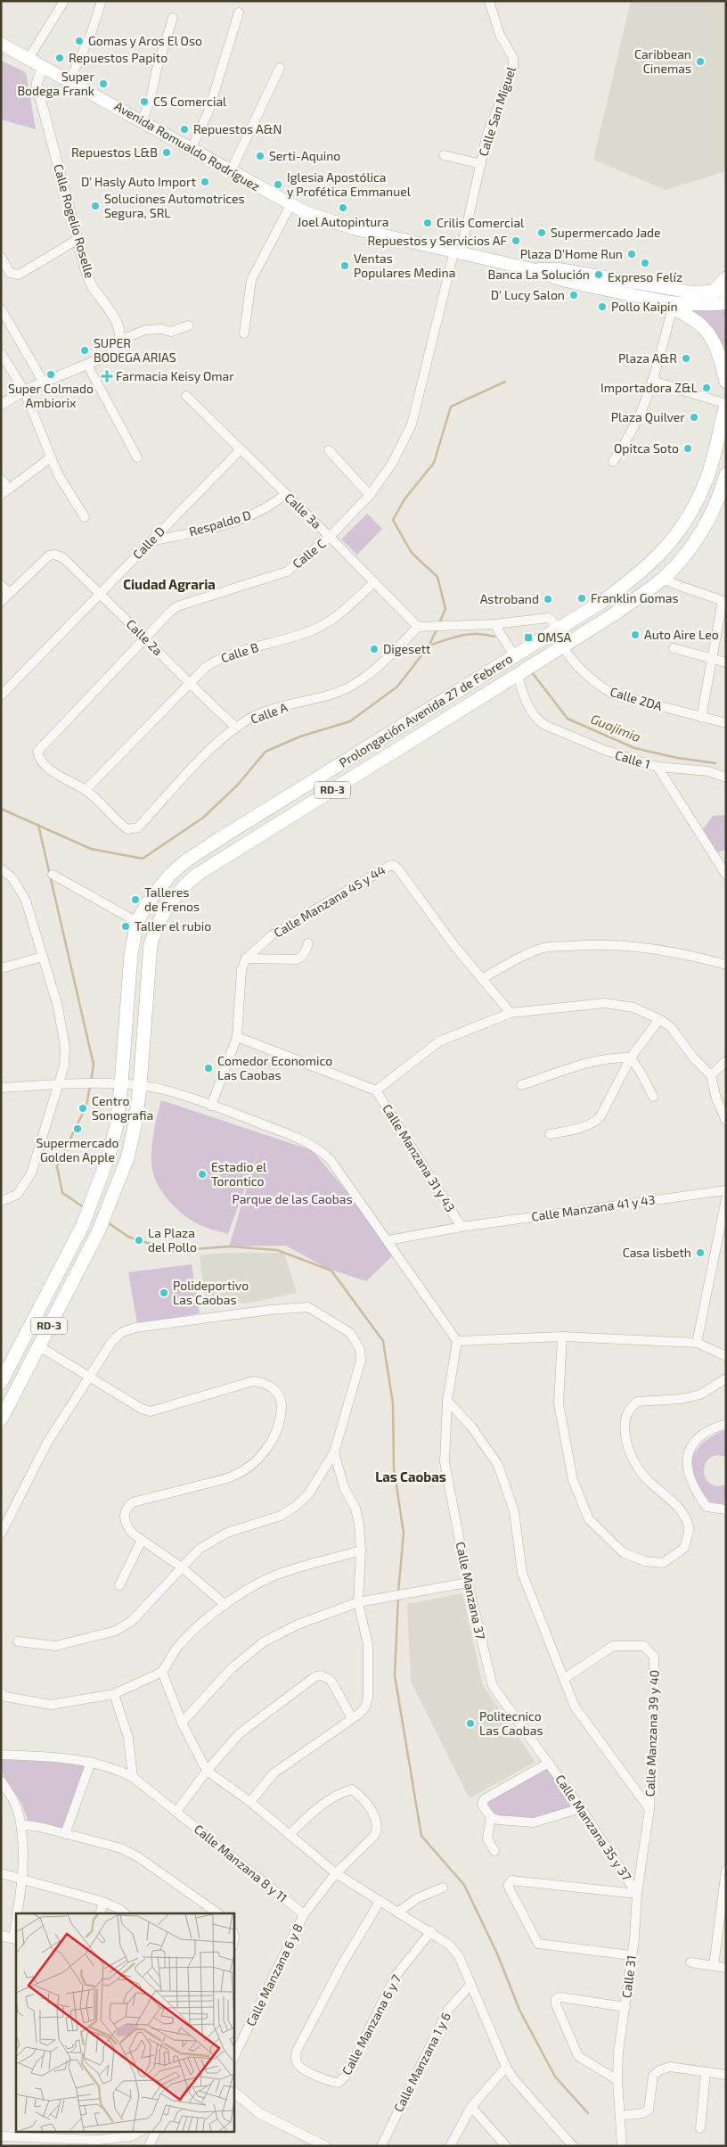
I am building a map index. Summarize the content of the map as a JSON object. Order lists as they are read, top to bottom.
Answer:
{
  "streets": {
    "main road": ["Avenida Romualdo Rodríguez", "Prolongación Avenida 27 de Febrero", "RD-3"],
    "street": [
      "Calle San Miguel",
      "Calle Rogelio Roselle",
      "Calle 3a",
      "Respaldo D",
      "Calle D",
      "Calle C",
      "Calle 2a",
      "Calle B",
      "Calle 2DA",
      "Calle A",
      "Calle 1",
      "Calle Manzana 45 y 44",
      "Calle Manzana 31 y 43",
      "Calle Manzana 41 y 43",
      "Calle Manzana 37",
      "Calle Manzana 39 y 40",
      "Calle Manzana 35 y 37",
      "Calle Manzana 8 y 11",
      "Calle Manzana 6 y 8",
      "Calle 31",
      "Calle Manzana 6 y 7",
      "Calle Manzana 1 y 6"
    ]
  },
  "crossings": [
    ["Calle San Miguel", "Avenida Romualdo Rodríguez"],
    ["Calle San Miguel", "Calle C"],
    ["Avenida Romualdo Rodríguez", "Calle Rogelio Roselle"],
    ["Avenida Romualdo Rodríguez", "Calle C"],
    ["Calle 3a", "Respaldo D"],
    ["Calle 3a", "Calle D"],
    ["Calle 3a", "Calle C"],
    ["Calle 3a", "Calle B"],
    ["Calle 3a", "Calle A"],
    ["Respaldo D", "Calle D"],
    ["Calle D", "Calle 2a"],
    ["Calle C", "Calle 2a"],
    ["Calle C", "Calle B"],
    ["Calle C", "Calle A"],
    ["Calle 2a", "Calle B"],
    ["Calle 2a", "Calle A"],
    ["Calle B", "Calle A"],
    ["Calle 2DA", "Prolongación Avenida 27 de Febrero"],
    ["Prolongación Avenida 27 de Febrero", "Calle 1"],
    ["Calle Manzana 31 y 43", "Calle Manzana 41 y 43"],
    ["Calle Manzana 37", "Calle Manzana 35 y 37"],
    ["Calle Manzana 39 y 40", "Calle 31"],
    ["Calle Manzana 35 y 37", "Calle 31"],
    ["Calle Manzana 8 y 11", "Calle Manzana 6 y 8"]
  ],
  "districts": ["Ciudad Agraria", "Las Caobas"],
  "water": ["Guajimia"],
  "parks": ["Parque de las Caobas"],
  "places": {
    "other": [
      "Gomas y Aros El Oso",
      "Repuestos Papito",
      "Caribbean Cinemas",
      "Super Bodega Frank",
      "CS Comercial",
      "Repuestos A&N",
      "Repuestos L&B",
      "Serti-Aquino",
      "D' Hasly Auto Import",
      "Iglesia Apostólica y Profética Emmanuel",
      "Soluciones Automotrices Segura, SRL",
      "Joel Autopintura",
      "Crilis Comercial",
      "Supermercado Jade",
      "Repuestos y Servicios AF",
      "Plaza D'Home Run",
      "Expreso Felíz",
      "Ventas Populares Medina",
      "Banca La Solución",
      "D' Lucy Salon",
      "Pollo Kaipin",
      "SUPER BODEGA ARIAS",
      "Plaza A&R",
      "Super Colmado Ambiorix",
      "Importadora Z&L",
      "Plaza Quilver",
      "Opitca Soto",
      "Franklin Gomas",
      "Astroband",
      "Auto Aire Leo",
      "Digesett",
      "Talleres de Frenos",
      "Taller el rubio",
      "Comedor Economico Las Caobas",
      "Centro Sonografia",
      "Supermercado Golden Apple",
      "Estadio el Torontico",
      "La Plaza del Pollo",
      "Casa lisbeth",
      "Polideportivo Las Caobas",
      "Politecnico Las Caobas"
    ],
    "health": ["Farmacia Keisy Omar"],
    "transit": ["OMSA"]
  }
}
